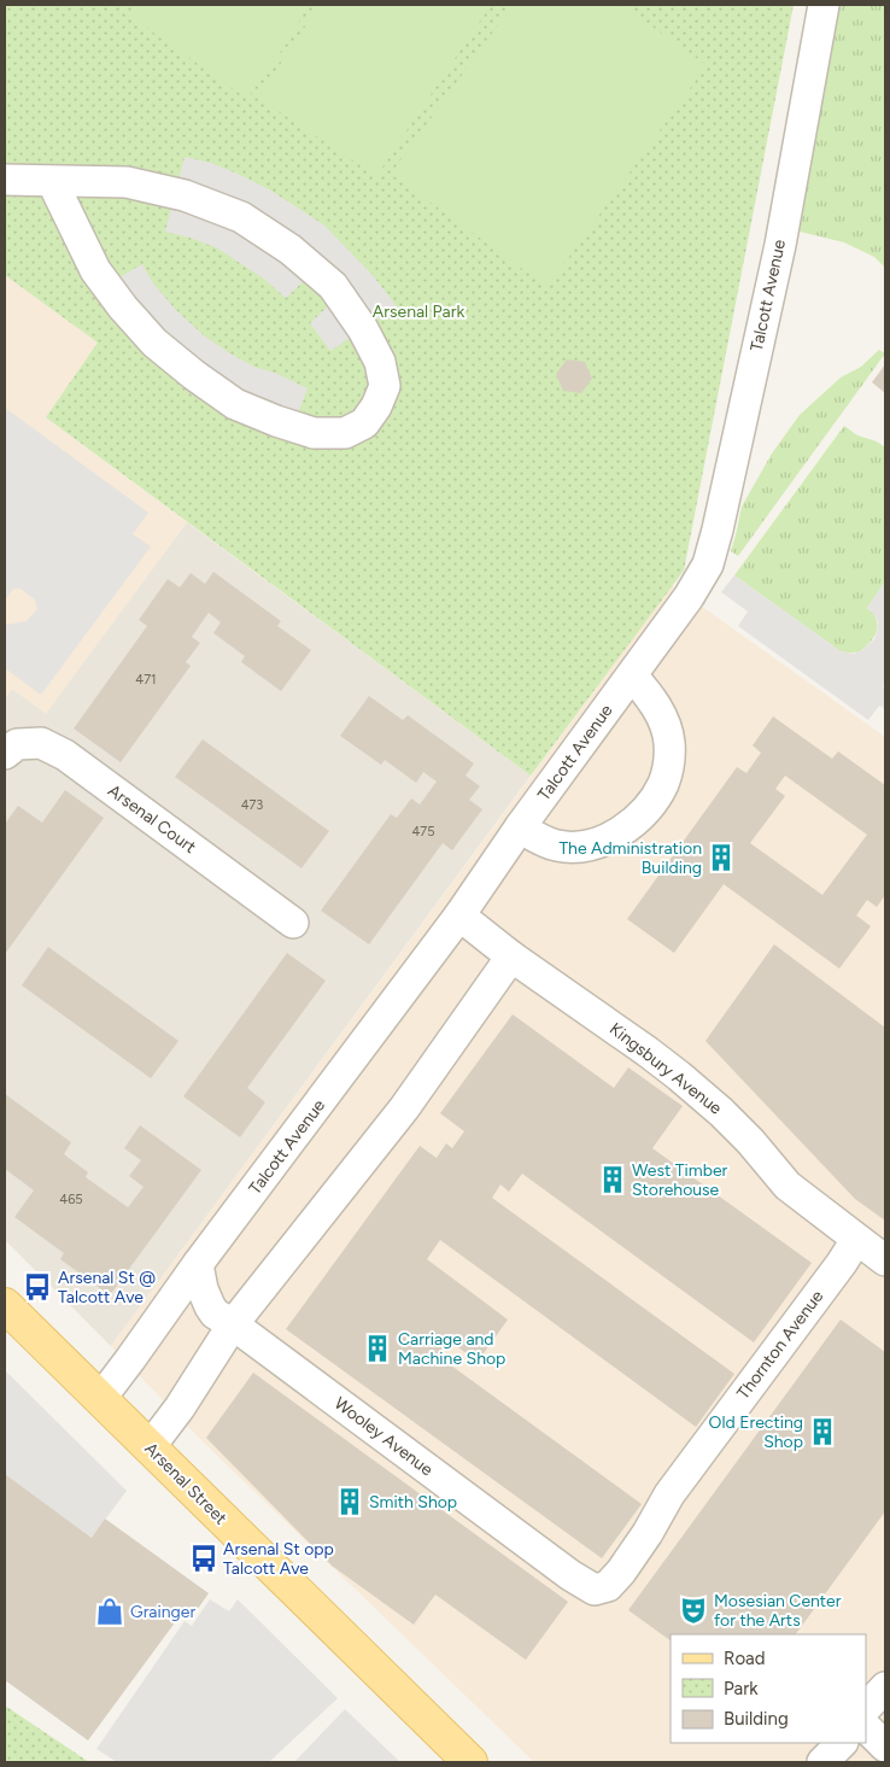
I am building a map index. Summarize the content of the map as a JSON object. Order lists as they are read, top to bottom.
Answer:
{
  "streets": {
    "main road": ["Arsenal Street"],
    "street": [
      "Talcott Avenue",
      "Arsenal Court",
      "Kingsbury Avenue",
      "Thornton Avenue",
      "Wooley Avenue"
    ]
  },
  "crossings": [
    ["Talcott Avenue", "Kingsbury Avenue"],
    ["Talcott Avenue", "Wooley Avenue"],
    ["Talcott Avenue", "Arsenal Street"],
    ["Kingsbury Avenue", "Thornton Avenue"],
    ["Thornton Avenue", "Wooley Avenue"]
  ],
  "parks": ["Arsenal Park"],
  "places": {
    "building": [
      "The Administration Building",
      "West Timber Storehouse",
      "Carriage and Machine Shop",
      "Old Erecting Shop",
      "Smith Shop"
    ],
    "bus stop": ["Arsenal St @ Talcott Ave", "Arsenal St opp Talcott Ave"],
    "theatre": ["Mosesian Center for the Arts"],
    "shop": ["Grainger"]
  },
  "house_numbers": [
    "471",
    "473",
    "475",
    "465"
  ],
  "legend": ["Road", "Park", "Building"]
}
